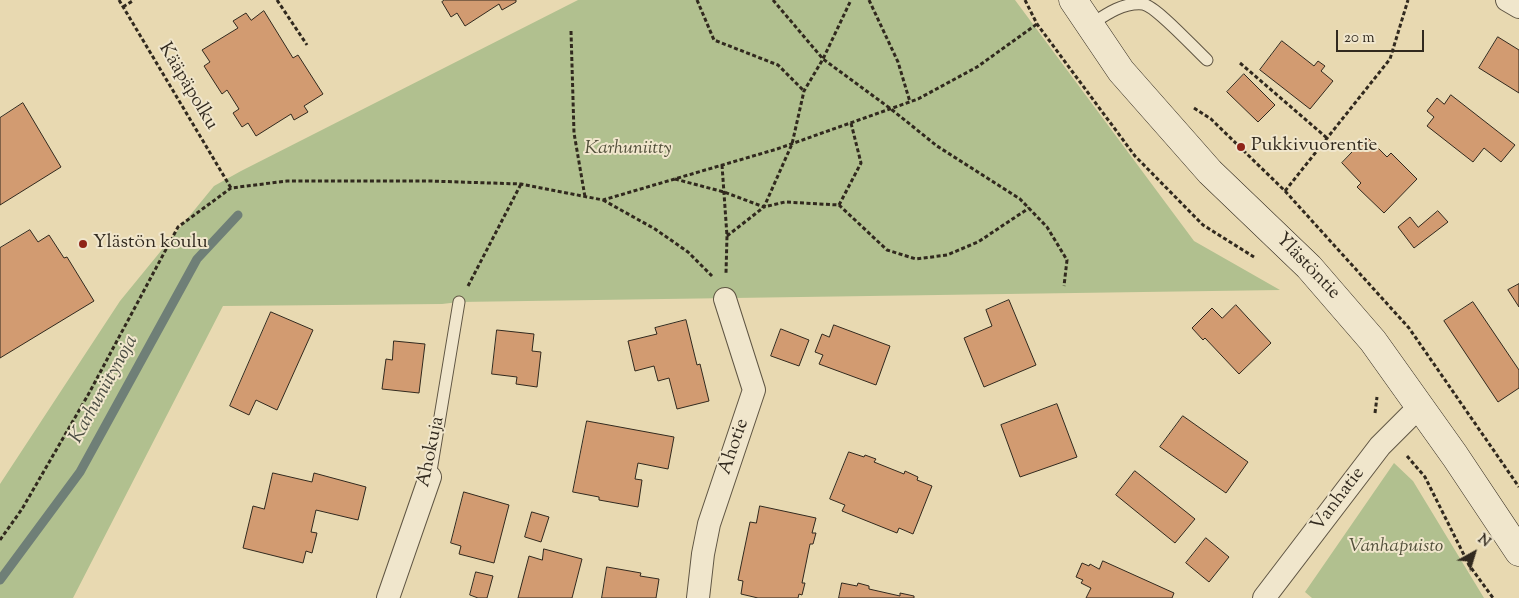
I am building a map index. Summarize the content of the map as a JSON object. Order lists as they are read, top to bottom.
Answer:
{
  "streets": {
    "main road": ["Ylästöntie"],
    "street": ["Ahotie", "Ahokuja", "Vanhatie"],
    "path": ["Kääpäpolku"]
  },
  "crossings": [
    ["Ylästöntie", "Vanhatie"]
  ],
  "water": ["Karhuniitynoja"],
  "parks": ["Karhuniitty", "Vanhapuisto"],
  "places": ["Pukkivuorentie", "Ylästön koulu"],
  "scale_bar": "20 m",
  "north": "top right"
}
